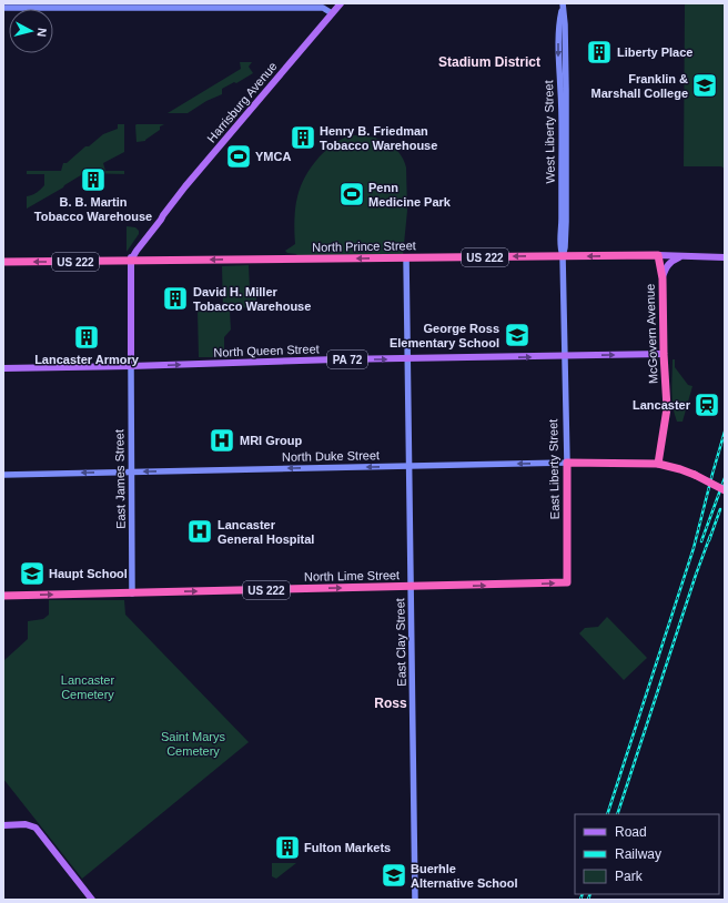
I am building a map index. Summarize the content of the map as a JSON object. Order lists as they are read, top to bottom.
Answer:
{
  "streets": {
    "highway": [
      "North Prince Street",
      "US 222",
      "McGovern Avenue",
      "North Duke Street",
      "East Liberty Street",
      "North Lime Street"
    ],
    "main road": [
      "Harrisburg Avenue",
      "West Liberty Street",
      "North Queen Street",
      "PA 72",
      "East James Street",
      "East Clay Street"
    ]
  },
  "crossings": [
    ["Harrisburg Avenue", "North Prince Street"],
    ["West Liberty Street", "North Prince Street"],
    ["West Liberty Street", "North Queen Street"],
    ["West Liberty Street", "East Liberty Street"],
    ["North Prince Street", "McGovern Avenue"],
    ["North Prince Street", "East Clay Street"],
    ["McGovern Avenue", "North Queen Street"],
    ["McGovern Avenue", "North Duke Street"],
    ["North Queen Street", "East Liberty Street"],
    ["North Queen Street", "East James Street"],
    ["North Queen Street", "East Clay Street"],
    ["North Duke Street", "East Liberty Street"],
    ["North Duke Street", "East James Street"],
    ["North Duke Street", "East Clay Street"],
    ["East Liberty Street", "North Lime Street"],
    ["East James Street", "North Lime Street"],
    ["North Lime Street", "East Clay Street"]
  ],
  "one_way": [
    "North Prince Street",
    "North Queen Street",
    "North Duke Street",
    "North Lime Street"
  ],
  "districts": ["Stadium District", "Ross"],
  "parks": ["Lancaster Cemetery", "Saint Marys Cemetery"],
  "places": {
    "building": [
      "Liberty Place",
      "Henry B. Friedman Tobacco Warehouse",
      "B. B. Martin Tobacco Warehouse",
      "David H. Miller Tobacco Warehouse",
      "Lancaster Armory",
      "Fulton Markets"
    ],
    "school or university": [
      "Franklin & Marshall College",
      "George Ross Elementary School",
      "Haupt School",
      "Buerhle Alternative School"
    ],
    "sports": ["YMCA", "Penn Medicine Park"],
    "station": ["Lancaster"],
    "hospital": ["MRI Group", "Lancaster General Hospital"]
  },
  "legend": ["Road", "Railway", "Park"],
  "north": "right"
}
